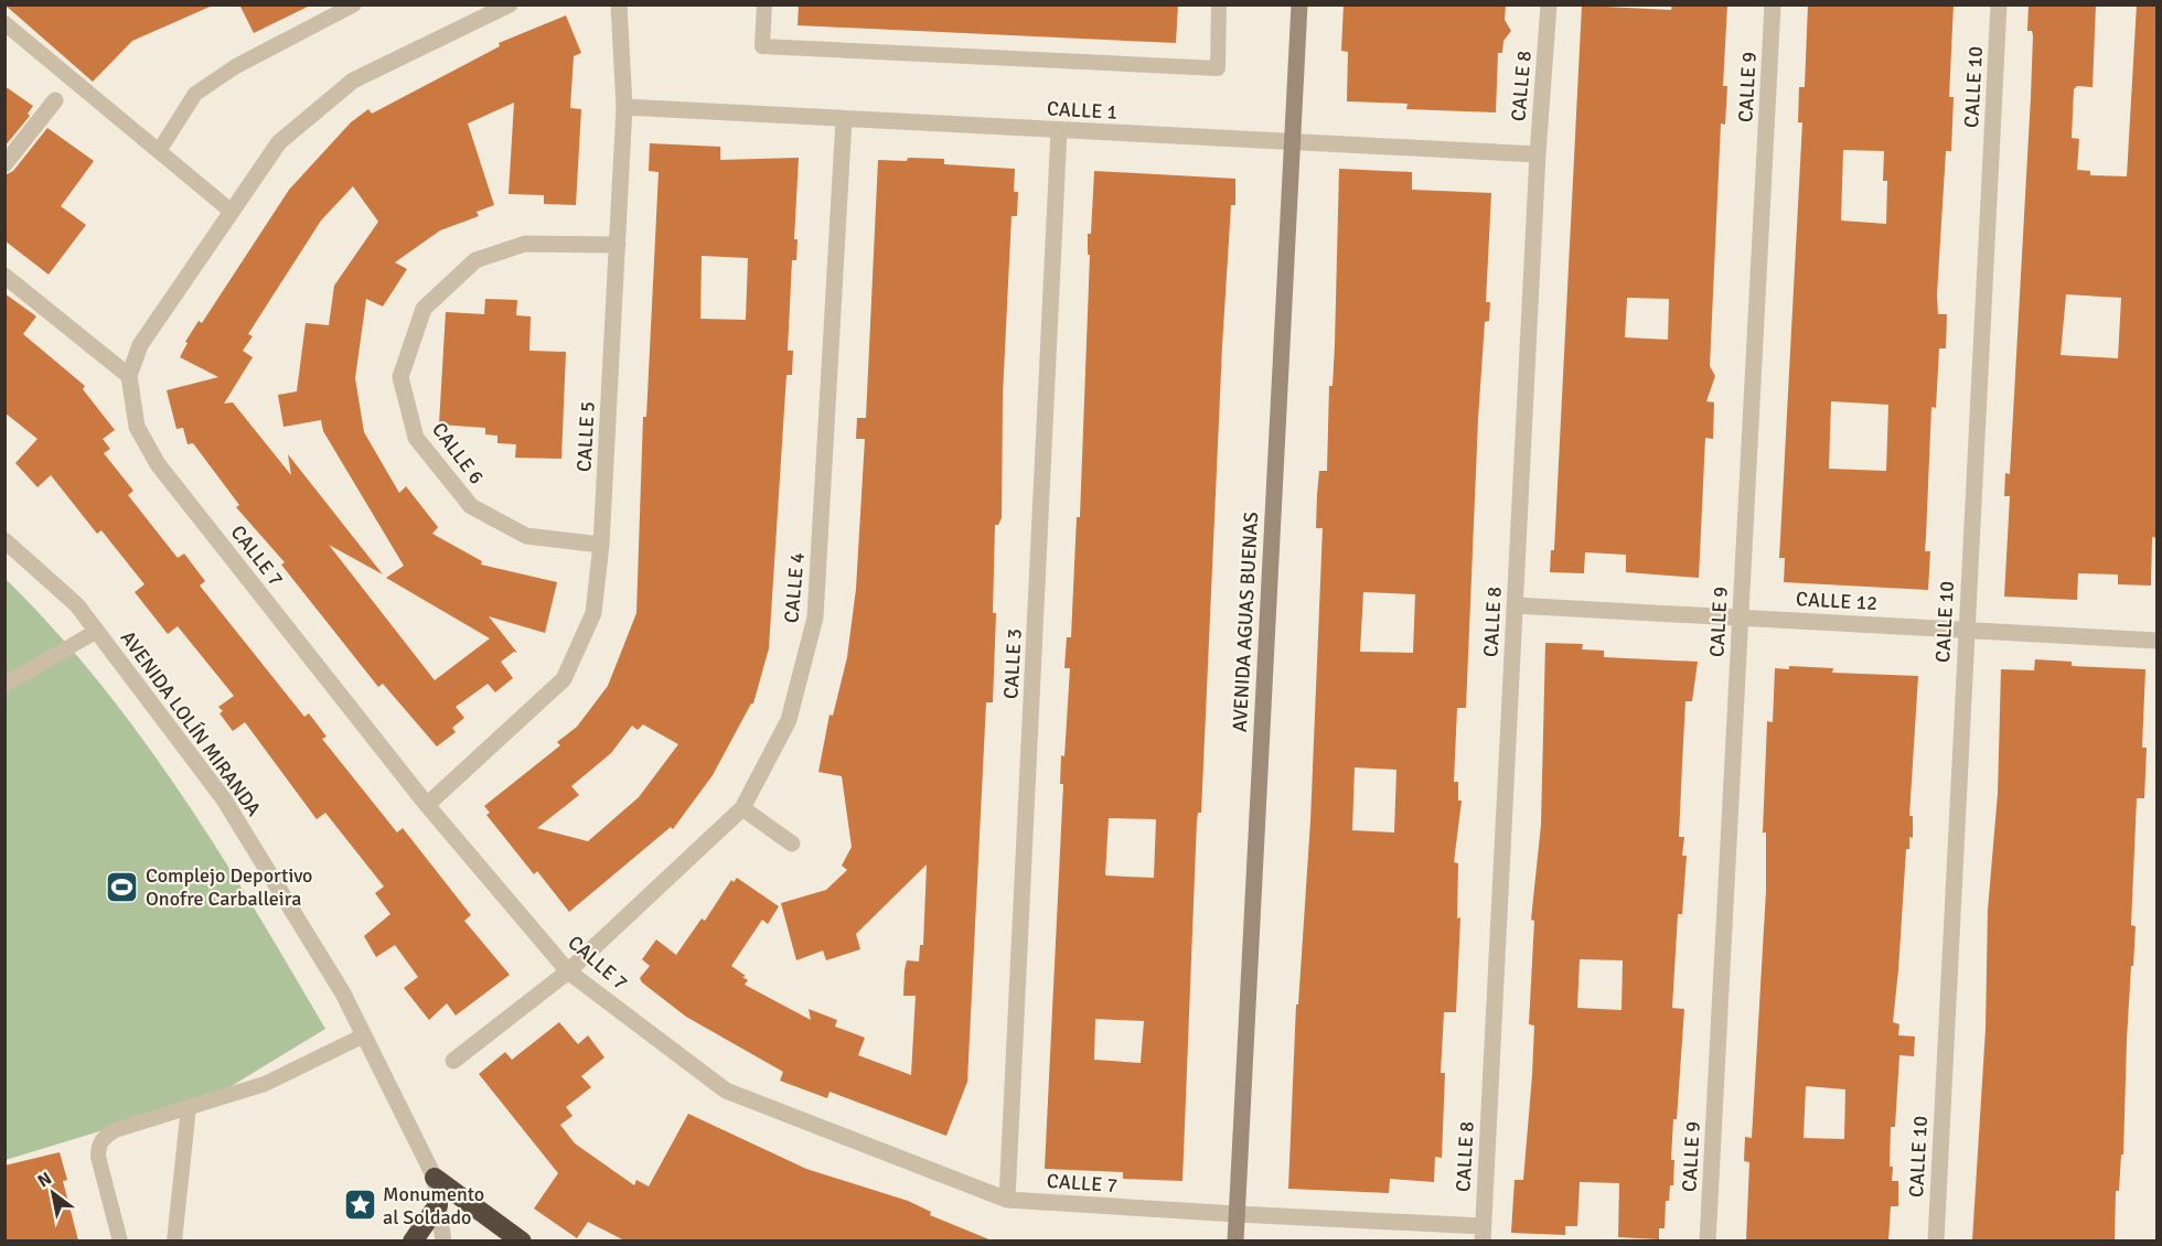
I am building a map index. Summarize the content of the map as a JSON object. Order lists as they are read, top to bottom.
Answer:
{
  "streets": {
    "street": [
      "CALLE 8",
      "CALLE 9",
      "CALLE 10",
      "CALLE 1",
      "CALLE 5",
      "CALLE 6",
      "CALLE 7",
      "CALLE 4",
      "CALLE 12",
      "AVENIDA AGUAS BUENAS",
      "CALLE 3",
      "AVENIDA LOLÍN MIRANDA"
    ]
  },
  "crossings": [
    ["CALLE 8", "CALLE 1"],
    ["CALLE 8", "CALLE 7"],
    ["CALLE 8", "CALLE 12"],
    ["CALLE 9", "CALLE 12"],
    ["CALLE 10", "CALLE 12"],
    ["CALLE 1", "CALLE 5"],
    ["CALLE 1", "CALLE 4"],
    ["CALLE 1", "AVENIDA AGUAS BUENAS"],
    ["CALLE 1", "CALLE 3"],
    ["CALLE 5", "CALLE 6"],
    ["CALLE 5", "CALLE 7"],
    ["CALLE 7", "CALLE 4"],
    ["CALLE 7", "AVENIDA AGUAS BUENAS"],
    ["CALLE 7", "CALLE 3"]
  ],
  "places": {
    "sports": ["Complejo Deportivo Onofre Carballeira"],
    "place": ["Monumento al Soldado"]
  },
  "north": "top left"
}
